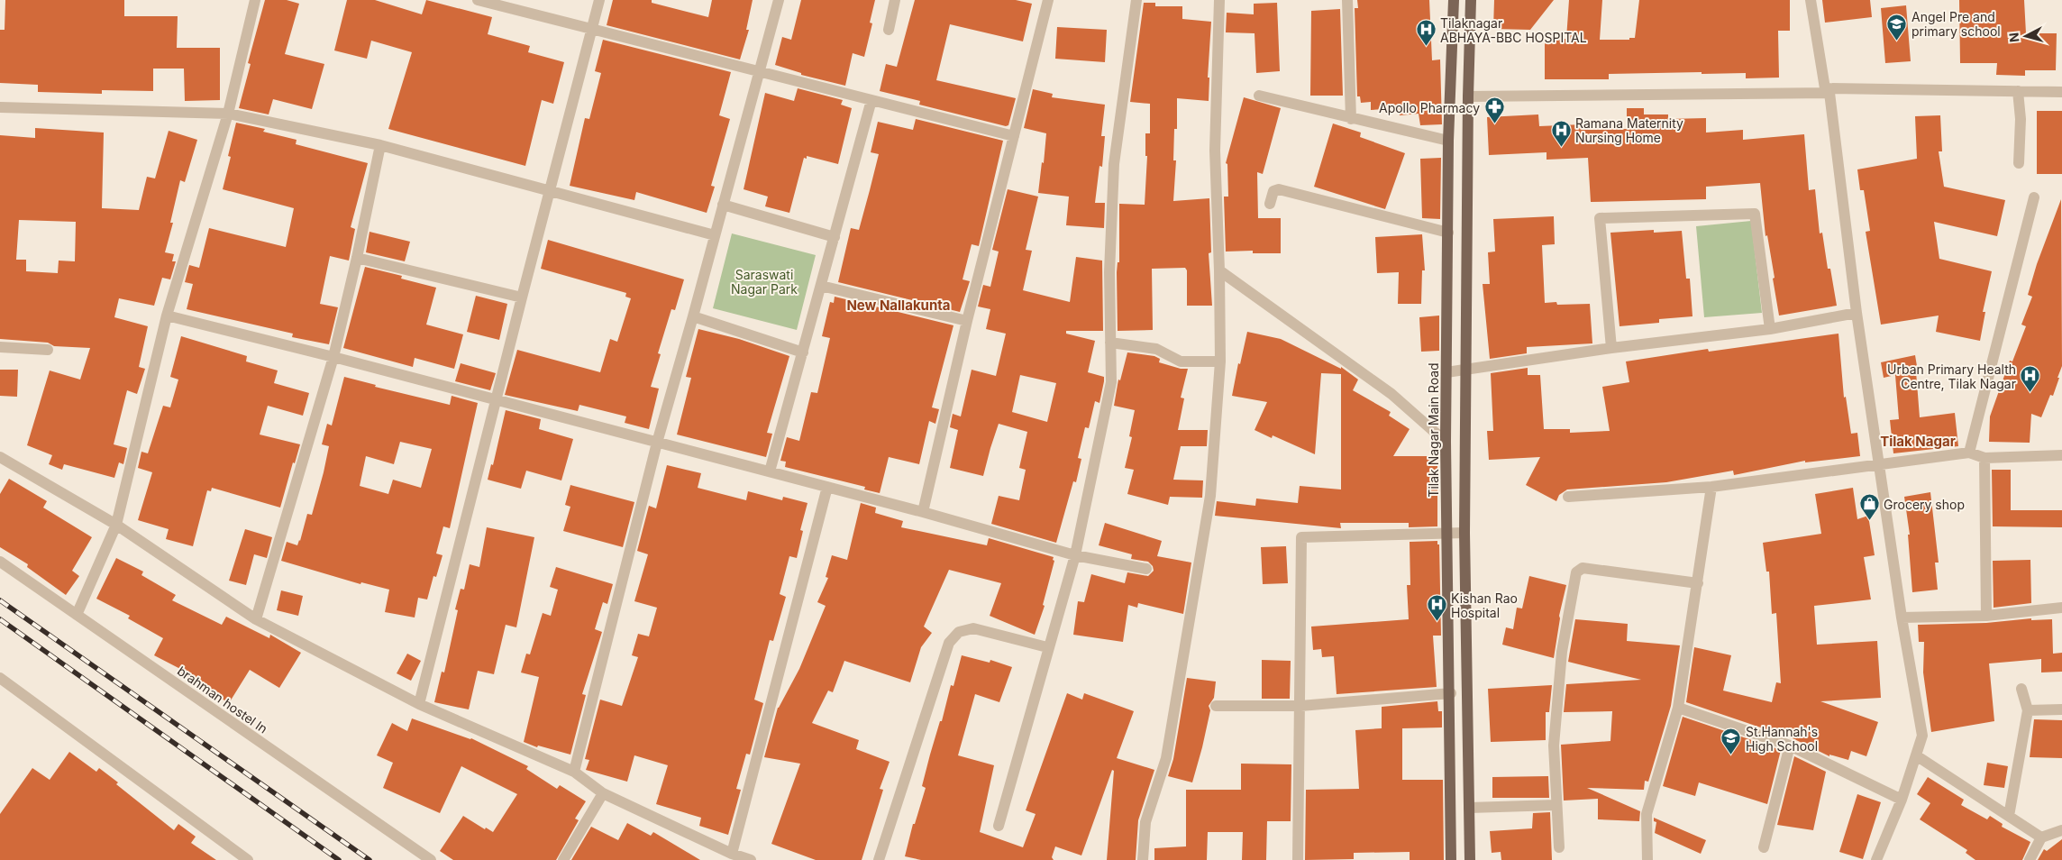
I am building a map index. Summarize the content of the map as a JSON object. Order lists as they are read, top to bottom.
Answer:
{
  "streets": {
    "main road": ["Tilak Nagar Main Road"],
    "street": ["brahman hostel ln"]
  },
  "districts": ["New Nallakunta", "Tilak Nagar"],
  "parks": ["Saraswati Nagar Park"],
  "places": {
    "school or university": ["Angel Pre and primary school", "St.Hannah's High School"],
    "hospital": [
      "Tilaknagar ABHAYA-BBC HOSPITAL",
      "Ramana Maternity Nursing Home",
      "Urban Primary Health Centre, Tilak Nagar",
      "Kishan Rao Hospital"
    ],
    "pharmacy": ["Apollo Pharmacy"],
    "shop": ["Grocery shop"]
  },
  "north": "left"
}
